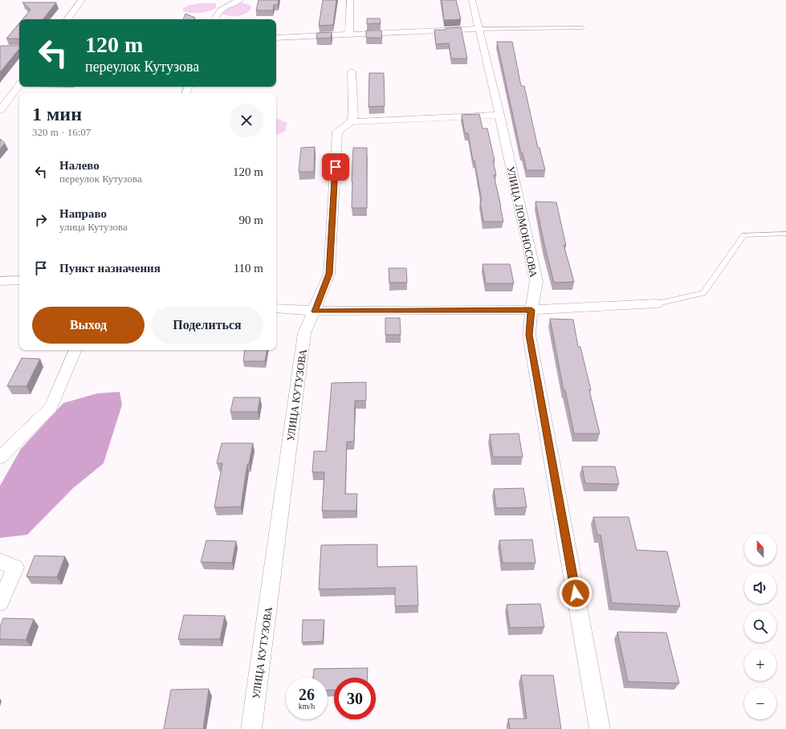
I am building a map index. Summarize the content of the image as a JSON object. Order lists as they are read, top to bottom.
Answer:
{
  "streets": {
    "street": ["УЛИЦА ЛОМОНОСОВА", "УЛИЦА КУТУЗОВА"]
  },
  "north": "top",
  "page": {
    "turn": ["120 m", "переулок Кутузова"],
    "heading": ["1 мин", "320 m · 16:07"],
    "list": [
      {
        "name": "Налево",
        "note": "переулок Кутузова",
        "value": "120 m"
      },
      {
        "name": "Направо",
        "note": "улица Кутузова",
        "value": "90 m"
      },
      {
        "name": "Пункт назначения",
        "value": "110 m"
      }
    ],
    "buttons": ["Выход", "Поделиться"],
    "map_buttons": ["+", "−"],
    "speed": "26 km/h",
    "limit": "30"
  }
}
